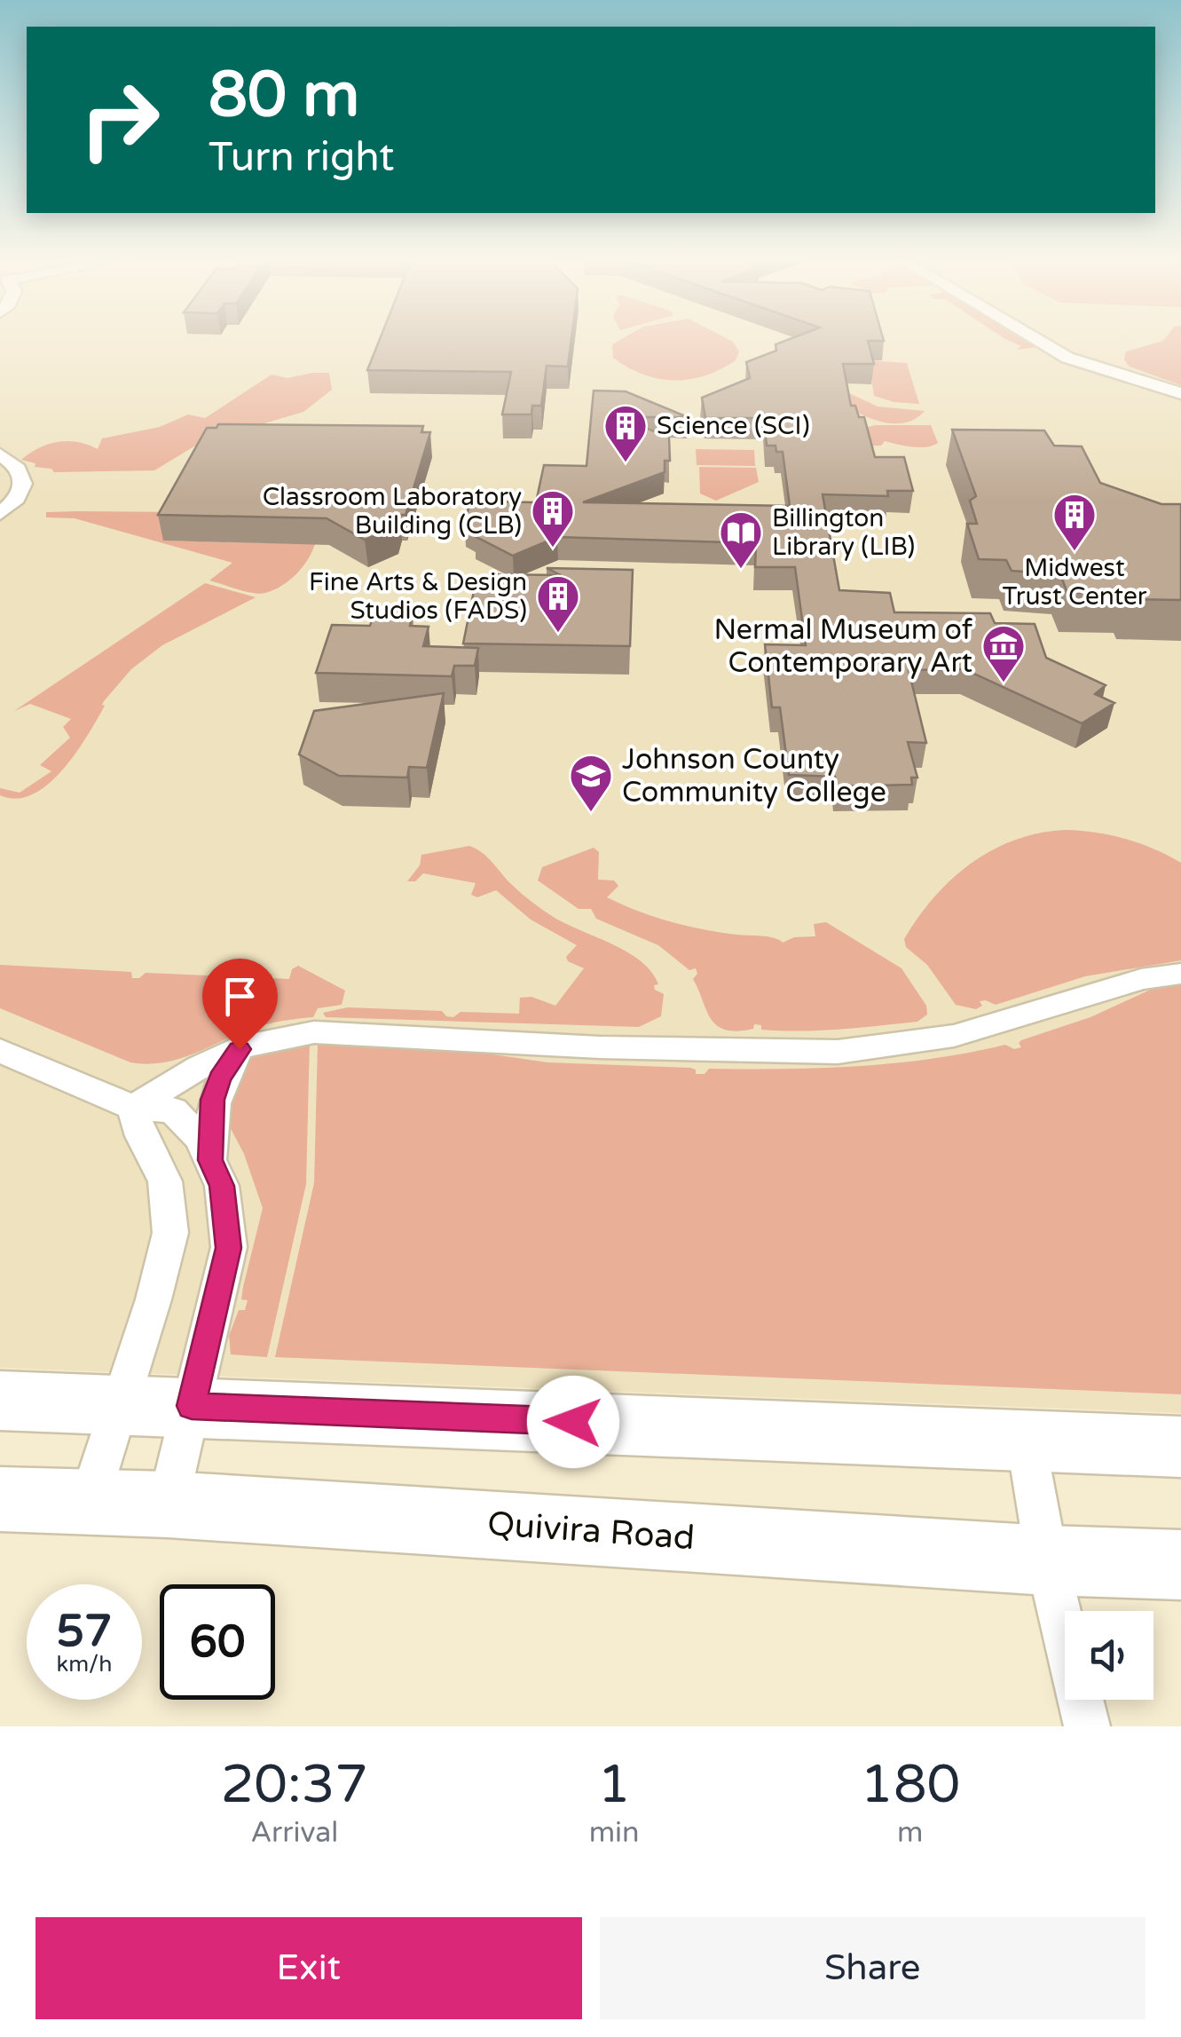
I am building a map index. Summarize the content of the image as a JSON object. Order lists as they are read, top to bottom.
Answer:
{
  "streets": {
    "main road": ["Quivira Road"]
  },
  "places": {
    "building": [
      "Science (SCI)",
      "Classroom Laboratory Building (CLB)",
      "Midwest Trust Center",
      "Fine Arts & Design Studios (FADS)"
    ],
    "library": ["Billington Library (LIB)"],
    "museum": ["Nermal Museum of Contemporary Art"],
    "school or university": ["Johnson County Community College"]
  },
  "page": {
    "turn": ["80 m", "Turn right"],
    "speed": "57 km/h",
    "limit": "60",
    "eta": [
      "20:37",
      "Arrival",
      "1",
      "min",
      "180",
      "m"
    ],
    "buttons": ["Exit", "Share"]
  }
}
